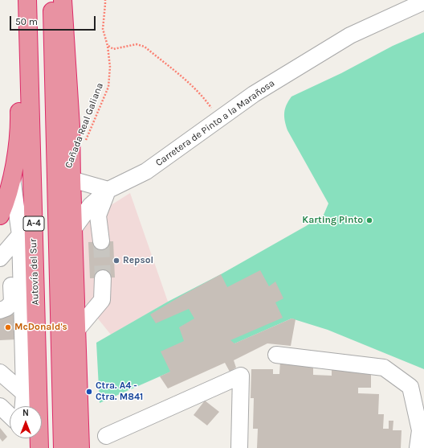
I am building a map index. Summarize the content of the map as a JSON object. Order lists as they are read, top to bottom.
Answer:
{
  "streets": {
    "highway": ["A-4", "Autovía del Sur"],
    "street": ["Carretera de Pinto a la Marañosa"],
    "path": ["Cañada Real Galiana"]
  },
  "places": [
    "Karting Pinto",
    "Repsol",
    "McDonald's",
    "Ctra. A4 - Ctra. M841"
  ],
  "scale_bar": "50 m",
  "north": "top"
}
